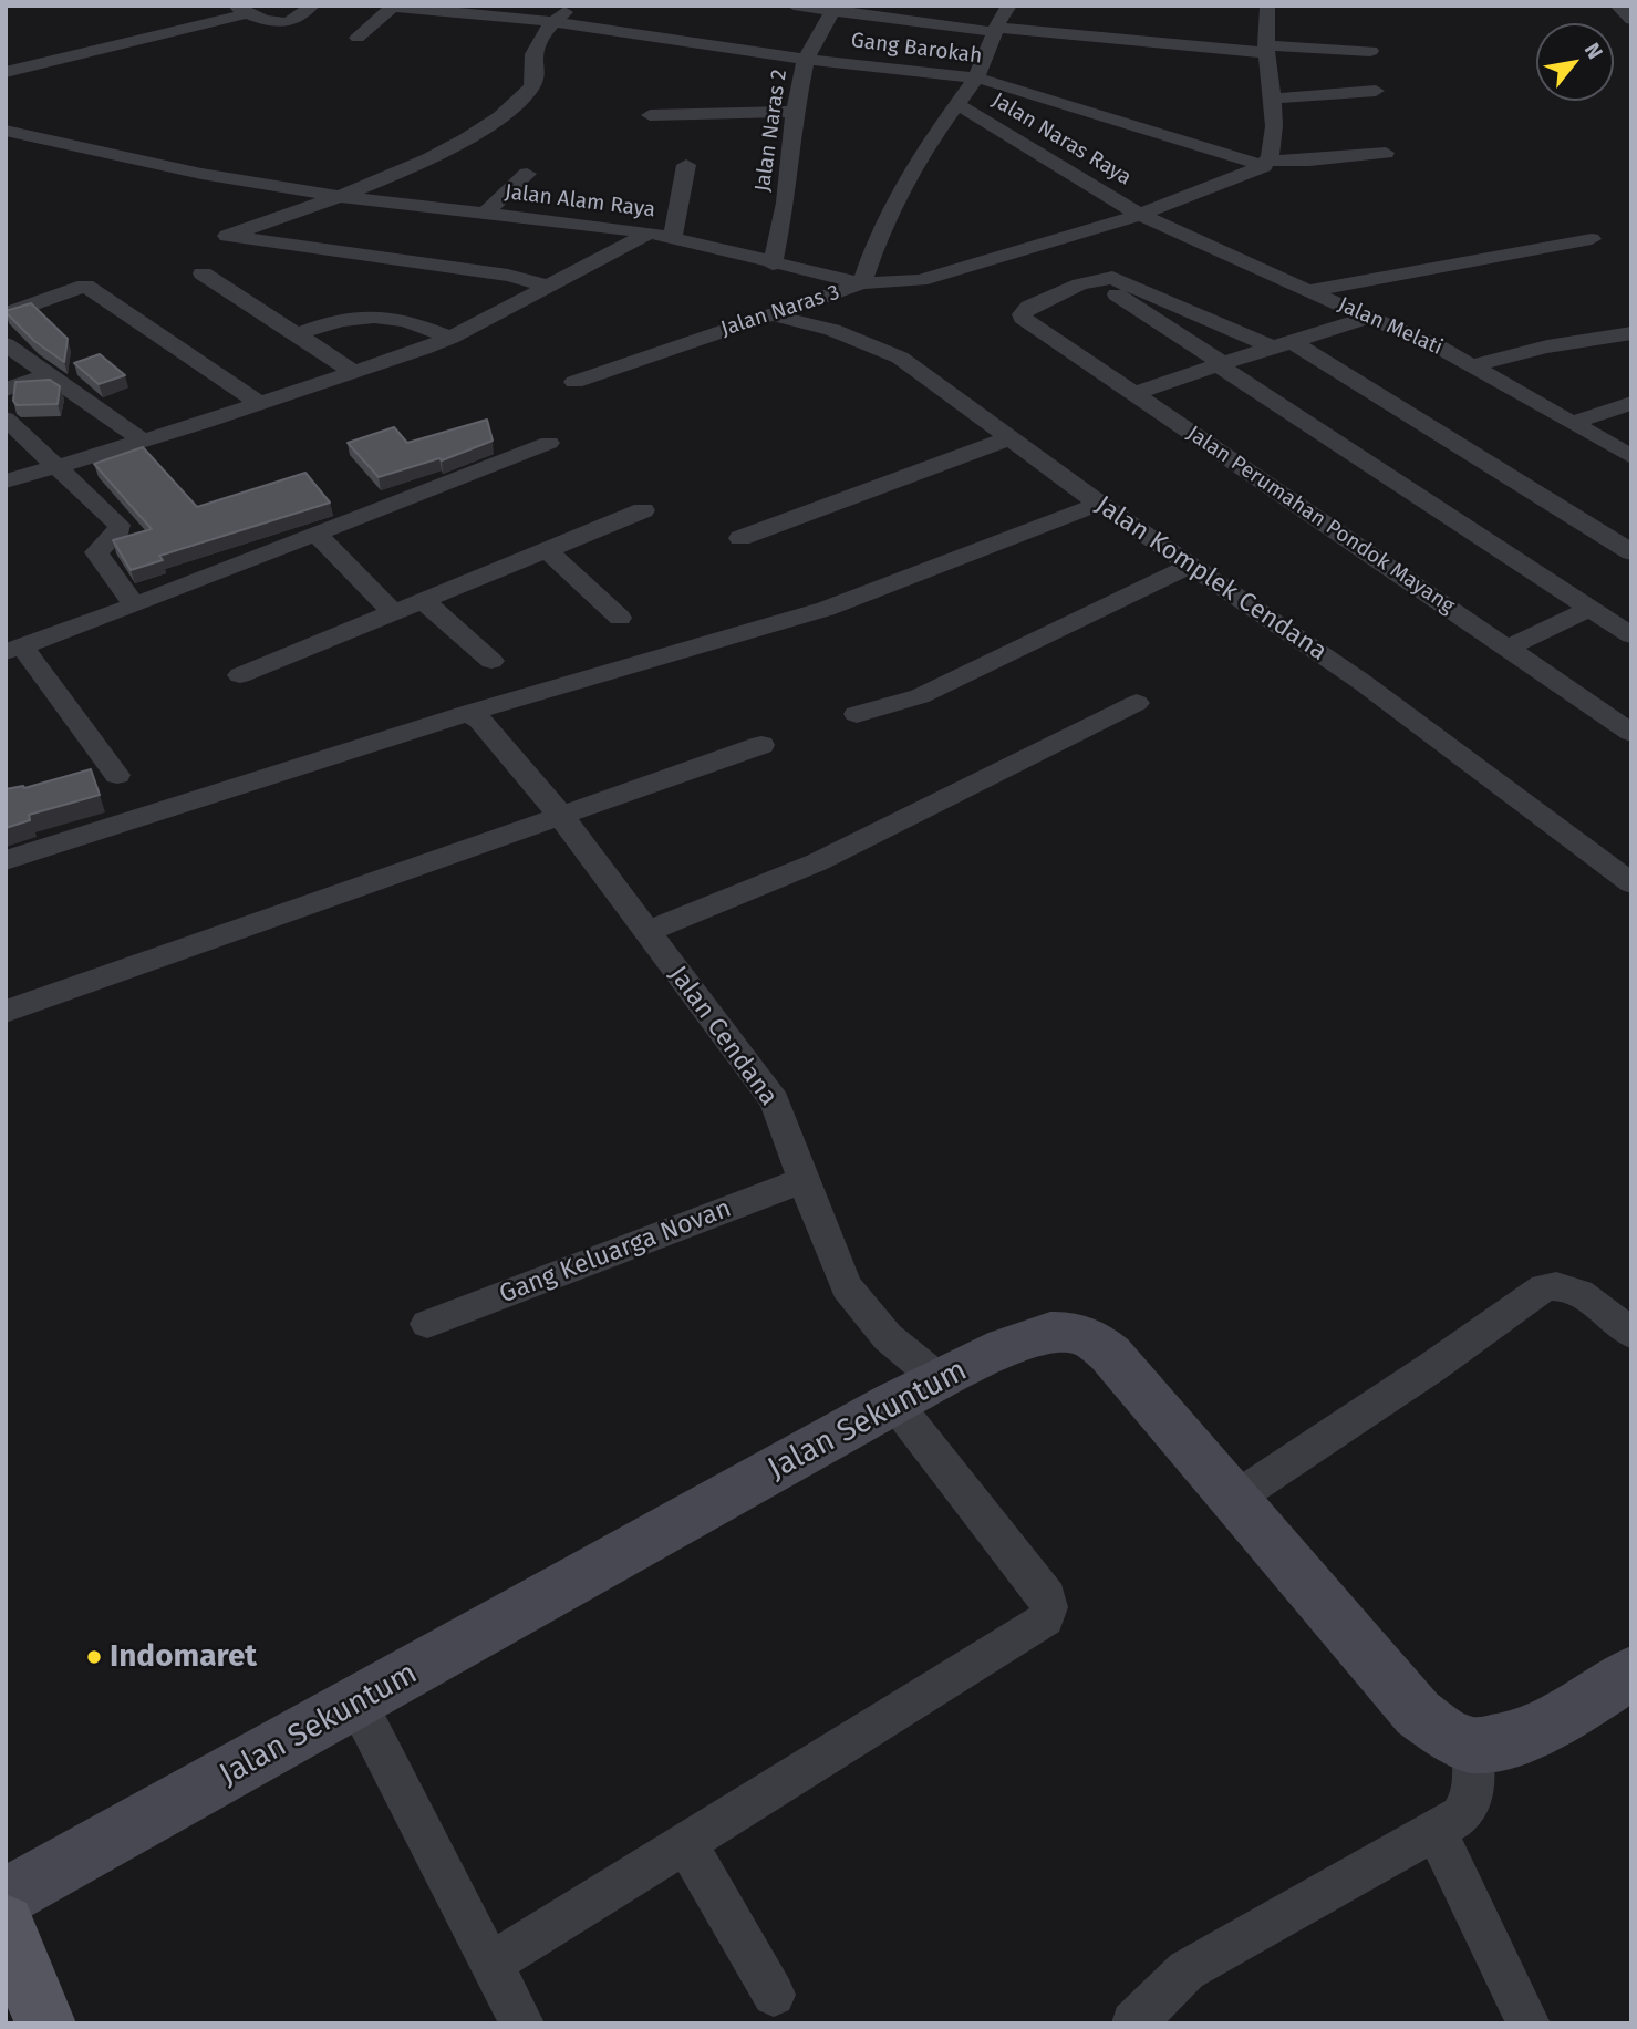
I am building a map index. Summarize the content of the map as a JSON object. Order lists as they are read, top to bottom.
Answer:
{
  "streets": {
    "street": [
      "Gang Barokah",
      "Jalan Naras 2",
      "Jalan Naras Raya",
      "Jalan Alam Raya",
      "Jalan Naras 3",
      "Jalan Melati",
      "Jalan Perumahan Pondok Mayang",
      "Jalan Komplek Cendana",
      "Jalan Cendana",
      "Gang Keluarga Novan",
      "Jalan Sekuntum"
    ]
  },
  "crossings": [
    ["Gang Barokah", "Jalan Naras 2"],
    ["Gang Barokah", "Jalan Alam Raya"],
    ["Gang Barokah", "Jalan Naras 3"],
    ["Jalan Naras 2", "Jalan Alam Raya"],
    ["Jalan Naras Raya", "Jalan Alam Raya"],
    ["Jalan Naras Raya", "Jalan Naras 3"],
    ["Jalan Naras Raya", "Jalan Melati"],
    ["Jalan Alam Raya", "Jalan Naras 3"],
    ["Jalan Alam Raya", "Jalan Melati"],
    ["Jalan Naras 3", "Jalan Komplek Cendana"],
    ["Jalan Cendana", "Gang Keluarga Novan"],
    ["Jalan Cendana", "Jalan Sekuntum"]
  ],
  "places": ["Indomaret"],
  "north": "top right"
}
